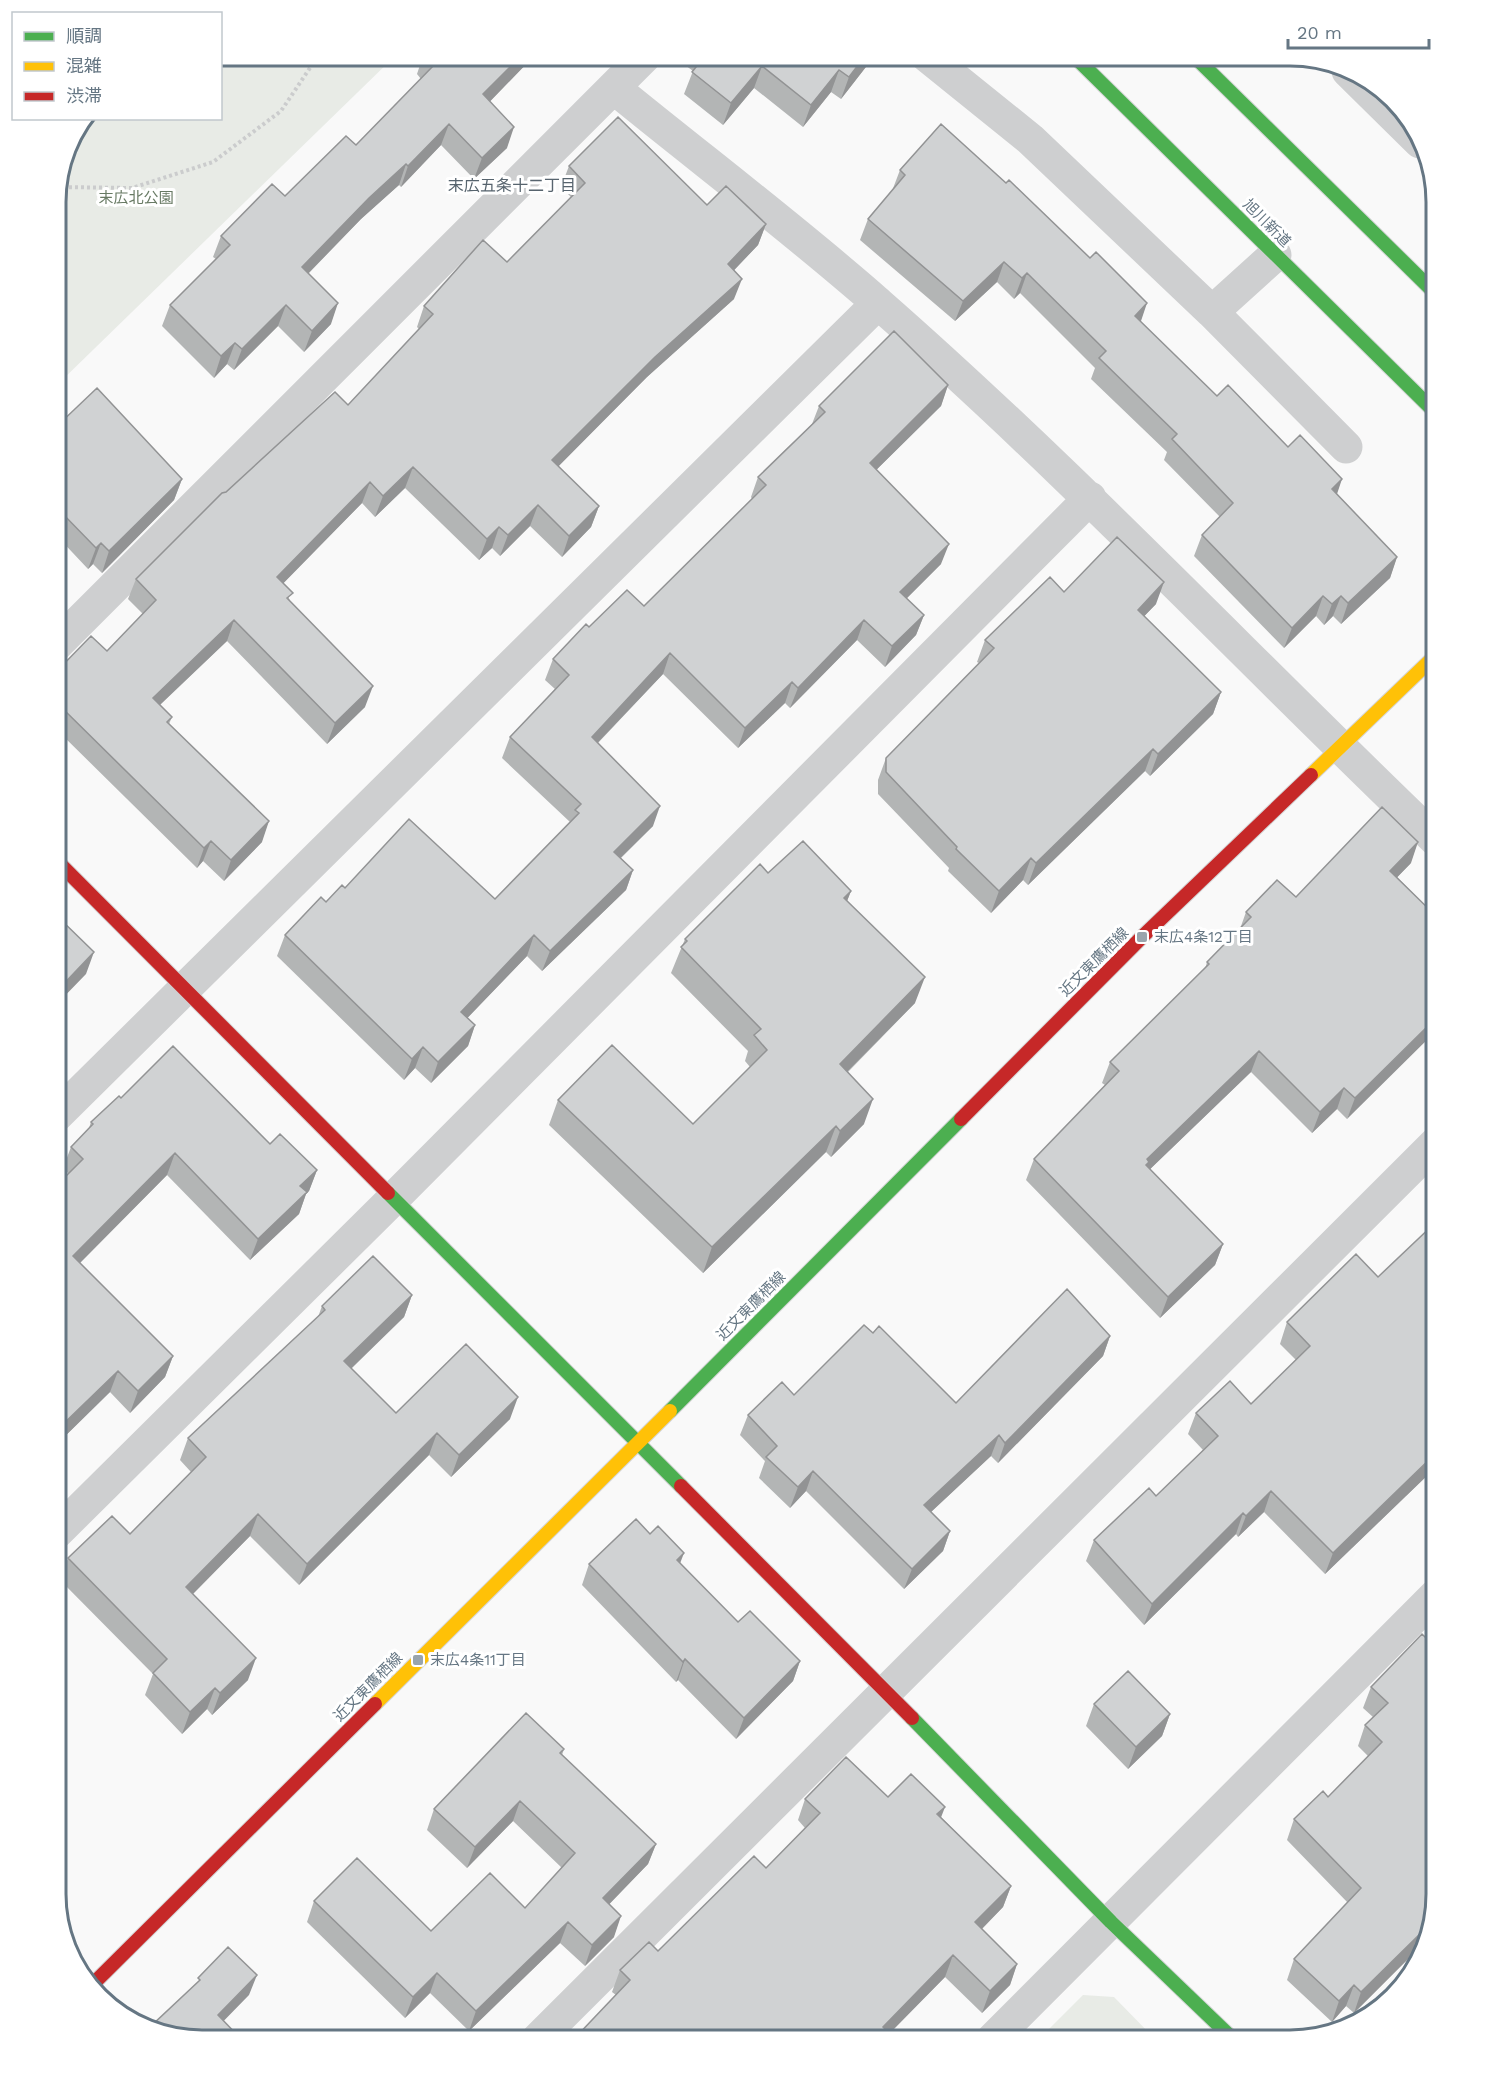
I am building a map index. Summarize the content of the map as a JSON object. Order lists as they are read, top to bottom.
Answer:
{
  "streets": {
    "main road": ["旭川新道", "近文東鷹栖線"]
  },
  "districts": ["末広五条十二丁目"],
  "parks": ["末広北公園"],
  "places": {
    "transit": ["末広4条12丁目", "末広4条11丁目"]
  },
  "legend": ["順調", "混雑", "渋滞"],
  "scale_bar": "20 m"
}
